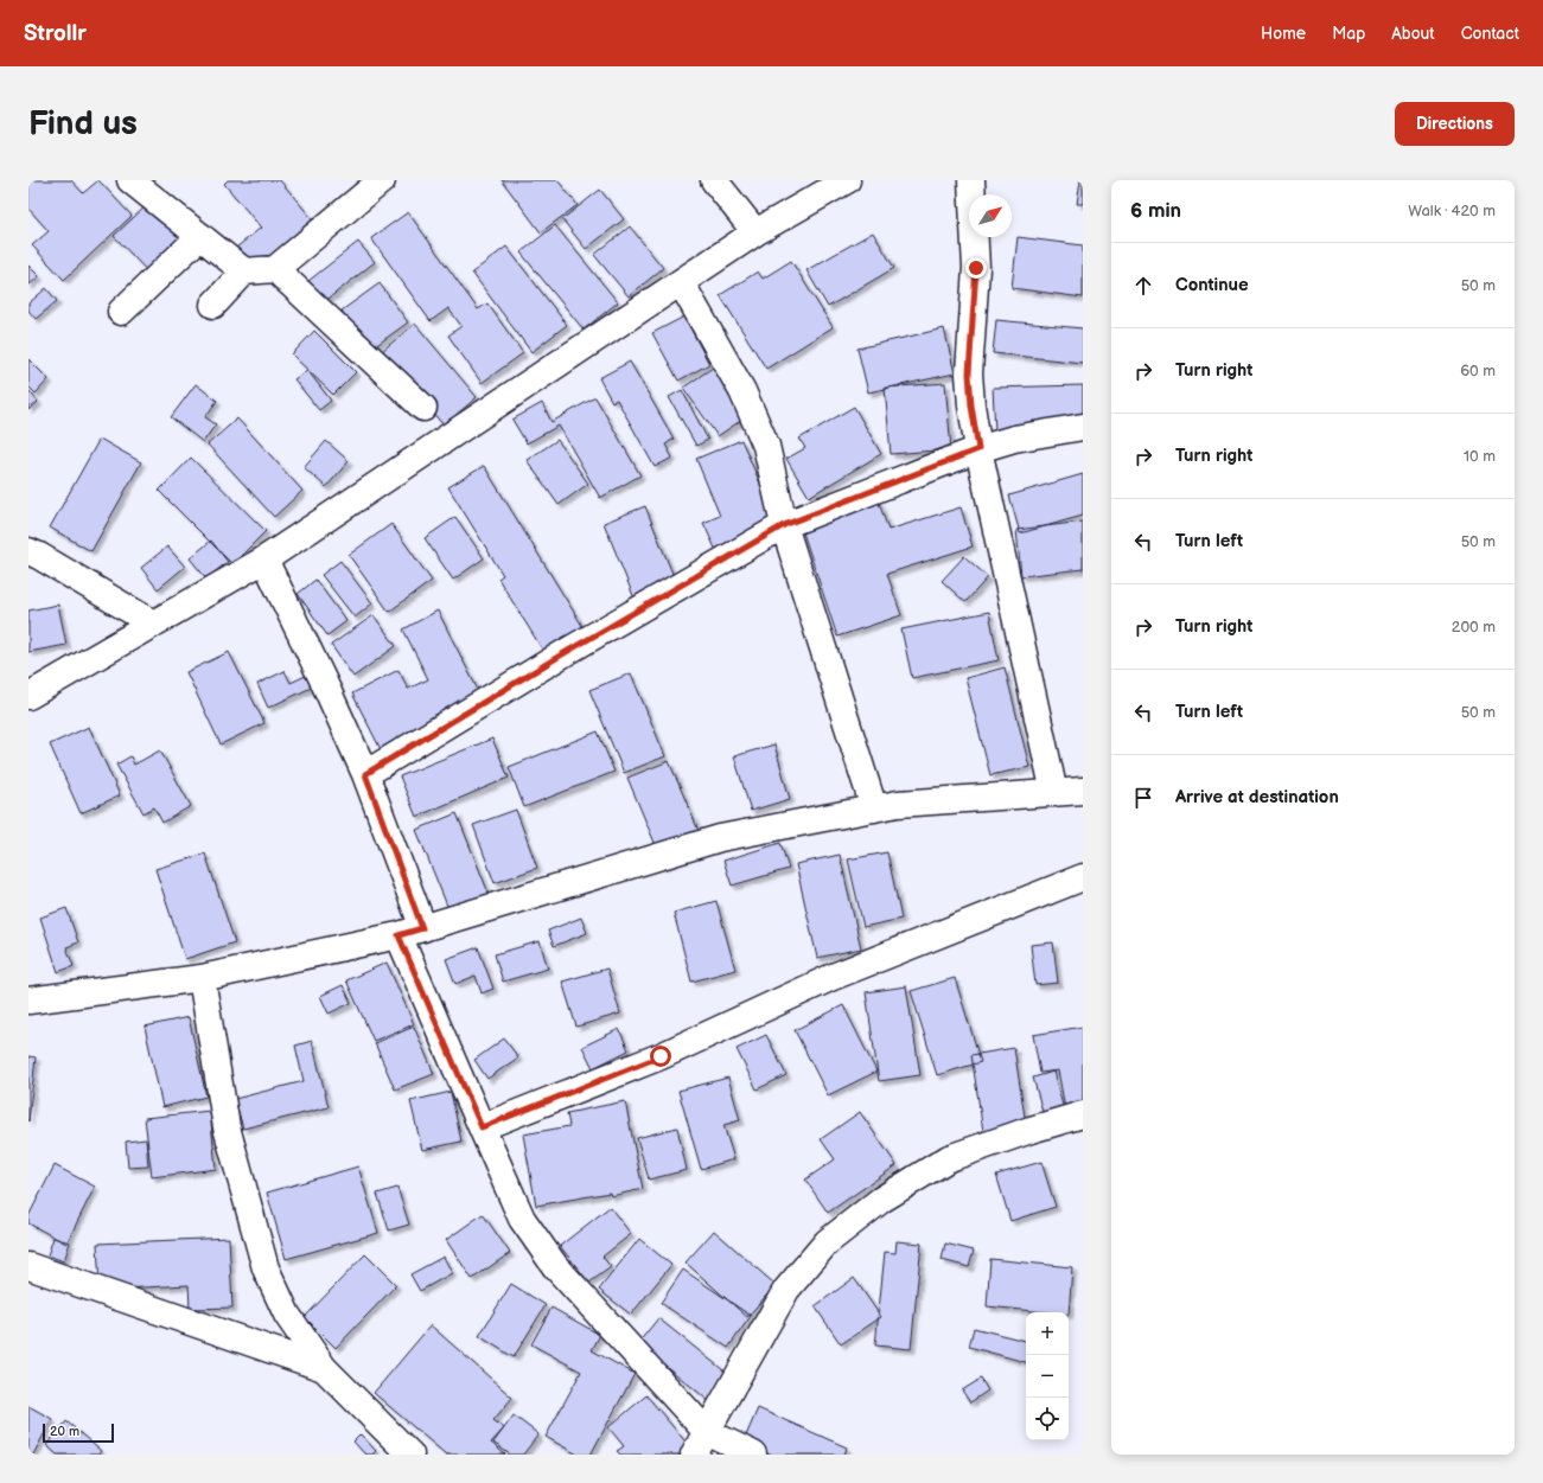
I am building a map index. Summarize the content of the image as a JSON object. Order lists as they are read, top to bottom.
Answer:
{
  "scale_bar": "20 m",
  "north": "top right",
  "page": {
    "header": "Strollr",
    "nav": [
      "Home",
      "Map",
      "About",
      "Contact"
    ],
    "buttons": "Directions",
    "title": "Find us",
    "heading": ["6 min", "Walk · 420 m"],
    "list": [
      ["Continue", "50 m"],
      ["Turn right", "60 m"],
      ["Turn right", "10 m"],
      ["Turn left", "50 m"],
      ["Turn right", "200 m"],
      ["Turn left", "50 m"],
      "Arrive at destination"
    ],
    "map_buttons": ["+", "−"],
    "scale": "20 m"
  }
}
